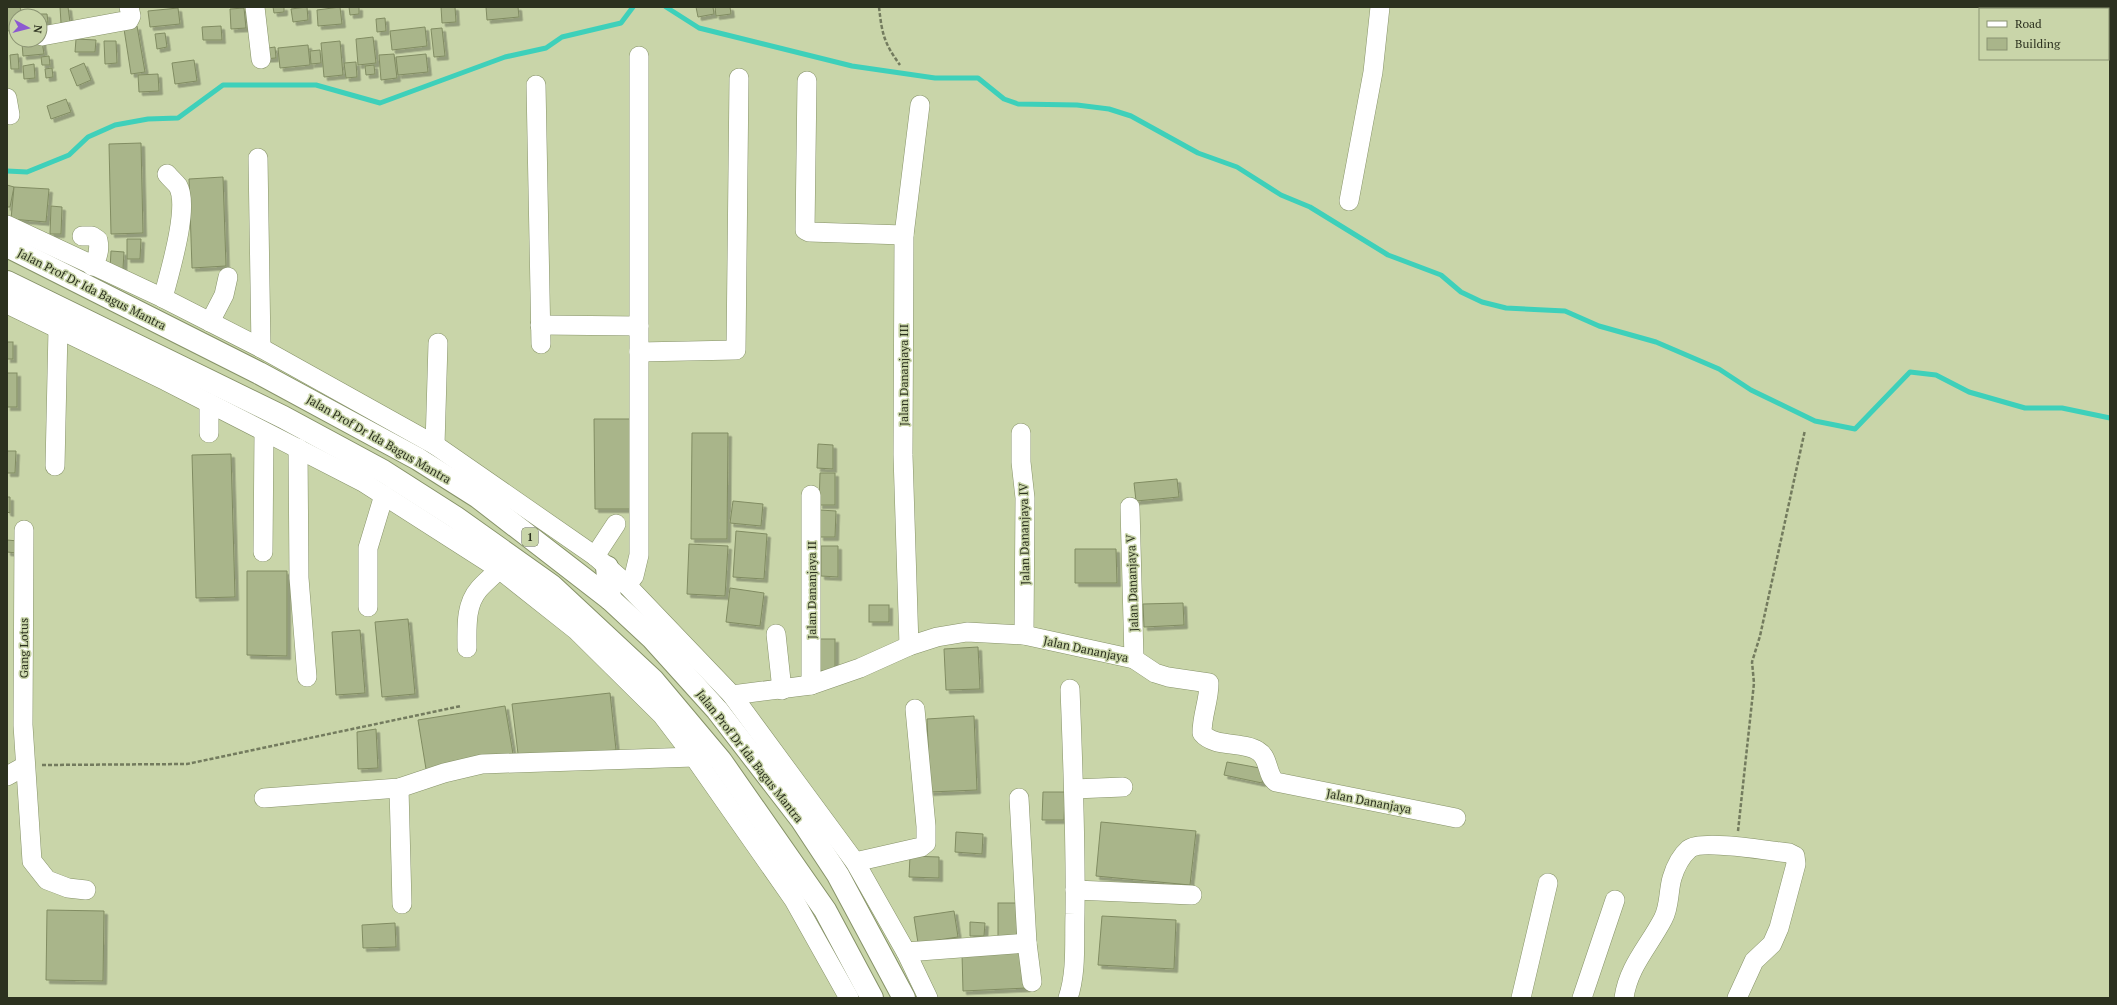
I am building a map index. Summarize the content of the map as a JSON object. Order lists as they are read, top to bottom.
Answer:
{
  "streets": {
    "highway": ["Jalan Prof Dr Ida Bagus Mantra", "1"],
    "street": [
      "Jalan Dananjaya III",
      "Jalan Dananjaya IV",
      "Jalan Dananjaya V",
      "Jalan Dananjaya II",
      "Gang Lotus",
      "Jalan Dananjaya"
    ]
  },
  "crossings": [
    ["Jalan Dananjaya III", "Jalan Dananjaya"],
    ["Jalan Dananjaya IV", "Jalan Dananjaya"],
    ["Jalan Dananjaya V", "Jalan Dananjaya"],
    ["Jalan Dananjaya II", "Jalan Dananjaya"]
  ],
  "legend": ["Road", "Building"],
  "north": "right"
}
